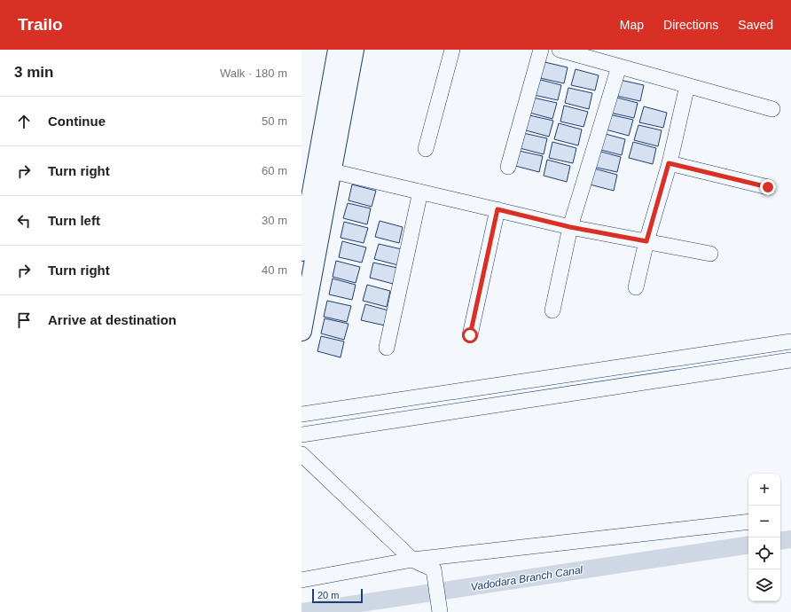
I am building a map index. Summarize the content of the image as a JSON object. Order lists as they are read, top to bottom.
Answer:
{
  "water": ["Vadodara Branch Canal"],
  "scale_bar": "20 m",
  "page": {
    "header": "Trailo",
    "nav": ["Map", "Directions", "Saved"],
    "heading": ["3 min", "Walk · 180 m"],
    "list": [
      ["Continue", "50 m"],
      ["Turn right", "60 m"],
      ["Turn left", "30 m"],
      ["Turn right", "40 m"],
      "Arrive at destination"
    ],
    "map_buttons": ["+", "−"],
    "scale": "20 m"
  }
}
